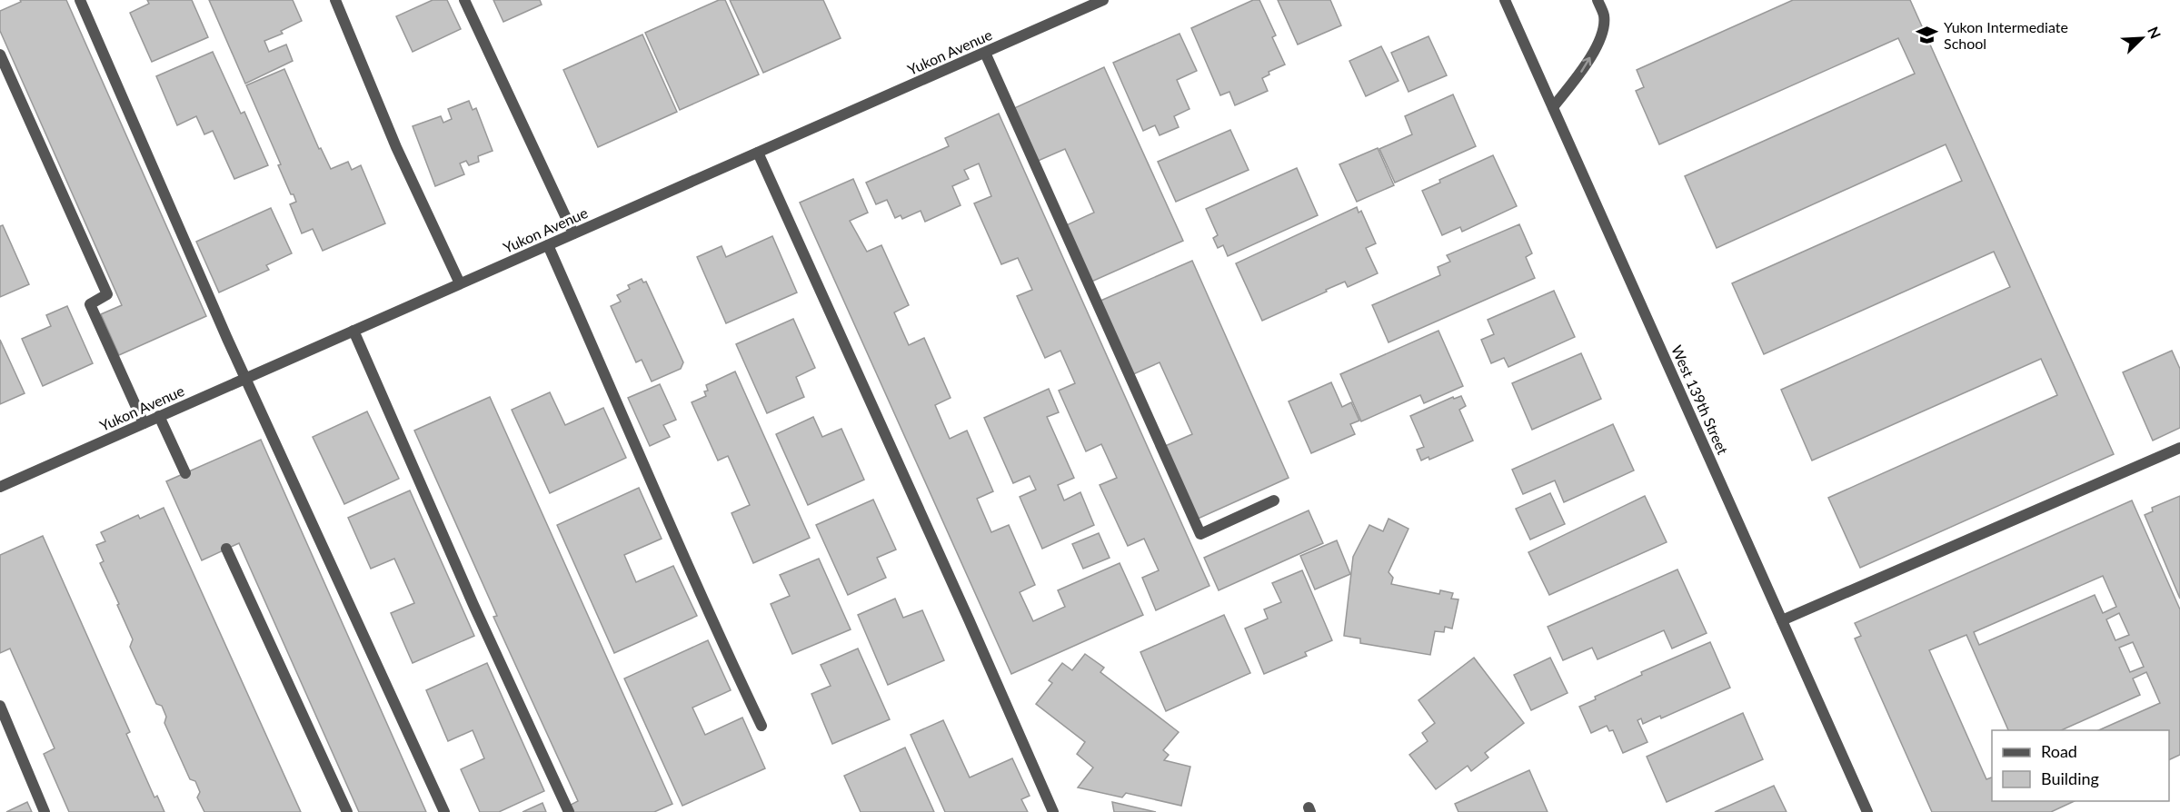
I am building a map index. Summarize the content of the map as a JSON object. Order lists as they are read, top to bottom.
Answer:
{
  "streets": {
    "street": ["Yukon Avenue", "West 139th Street"]
  },
  "places": {
    "school or university": ["Yukon Intermediate School"]
  },
  "legend": ["Road", "Building"],
  "north": "top right"
}
